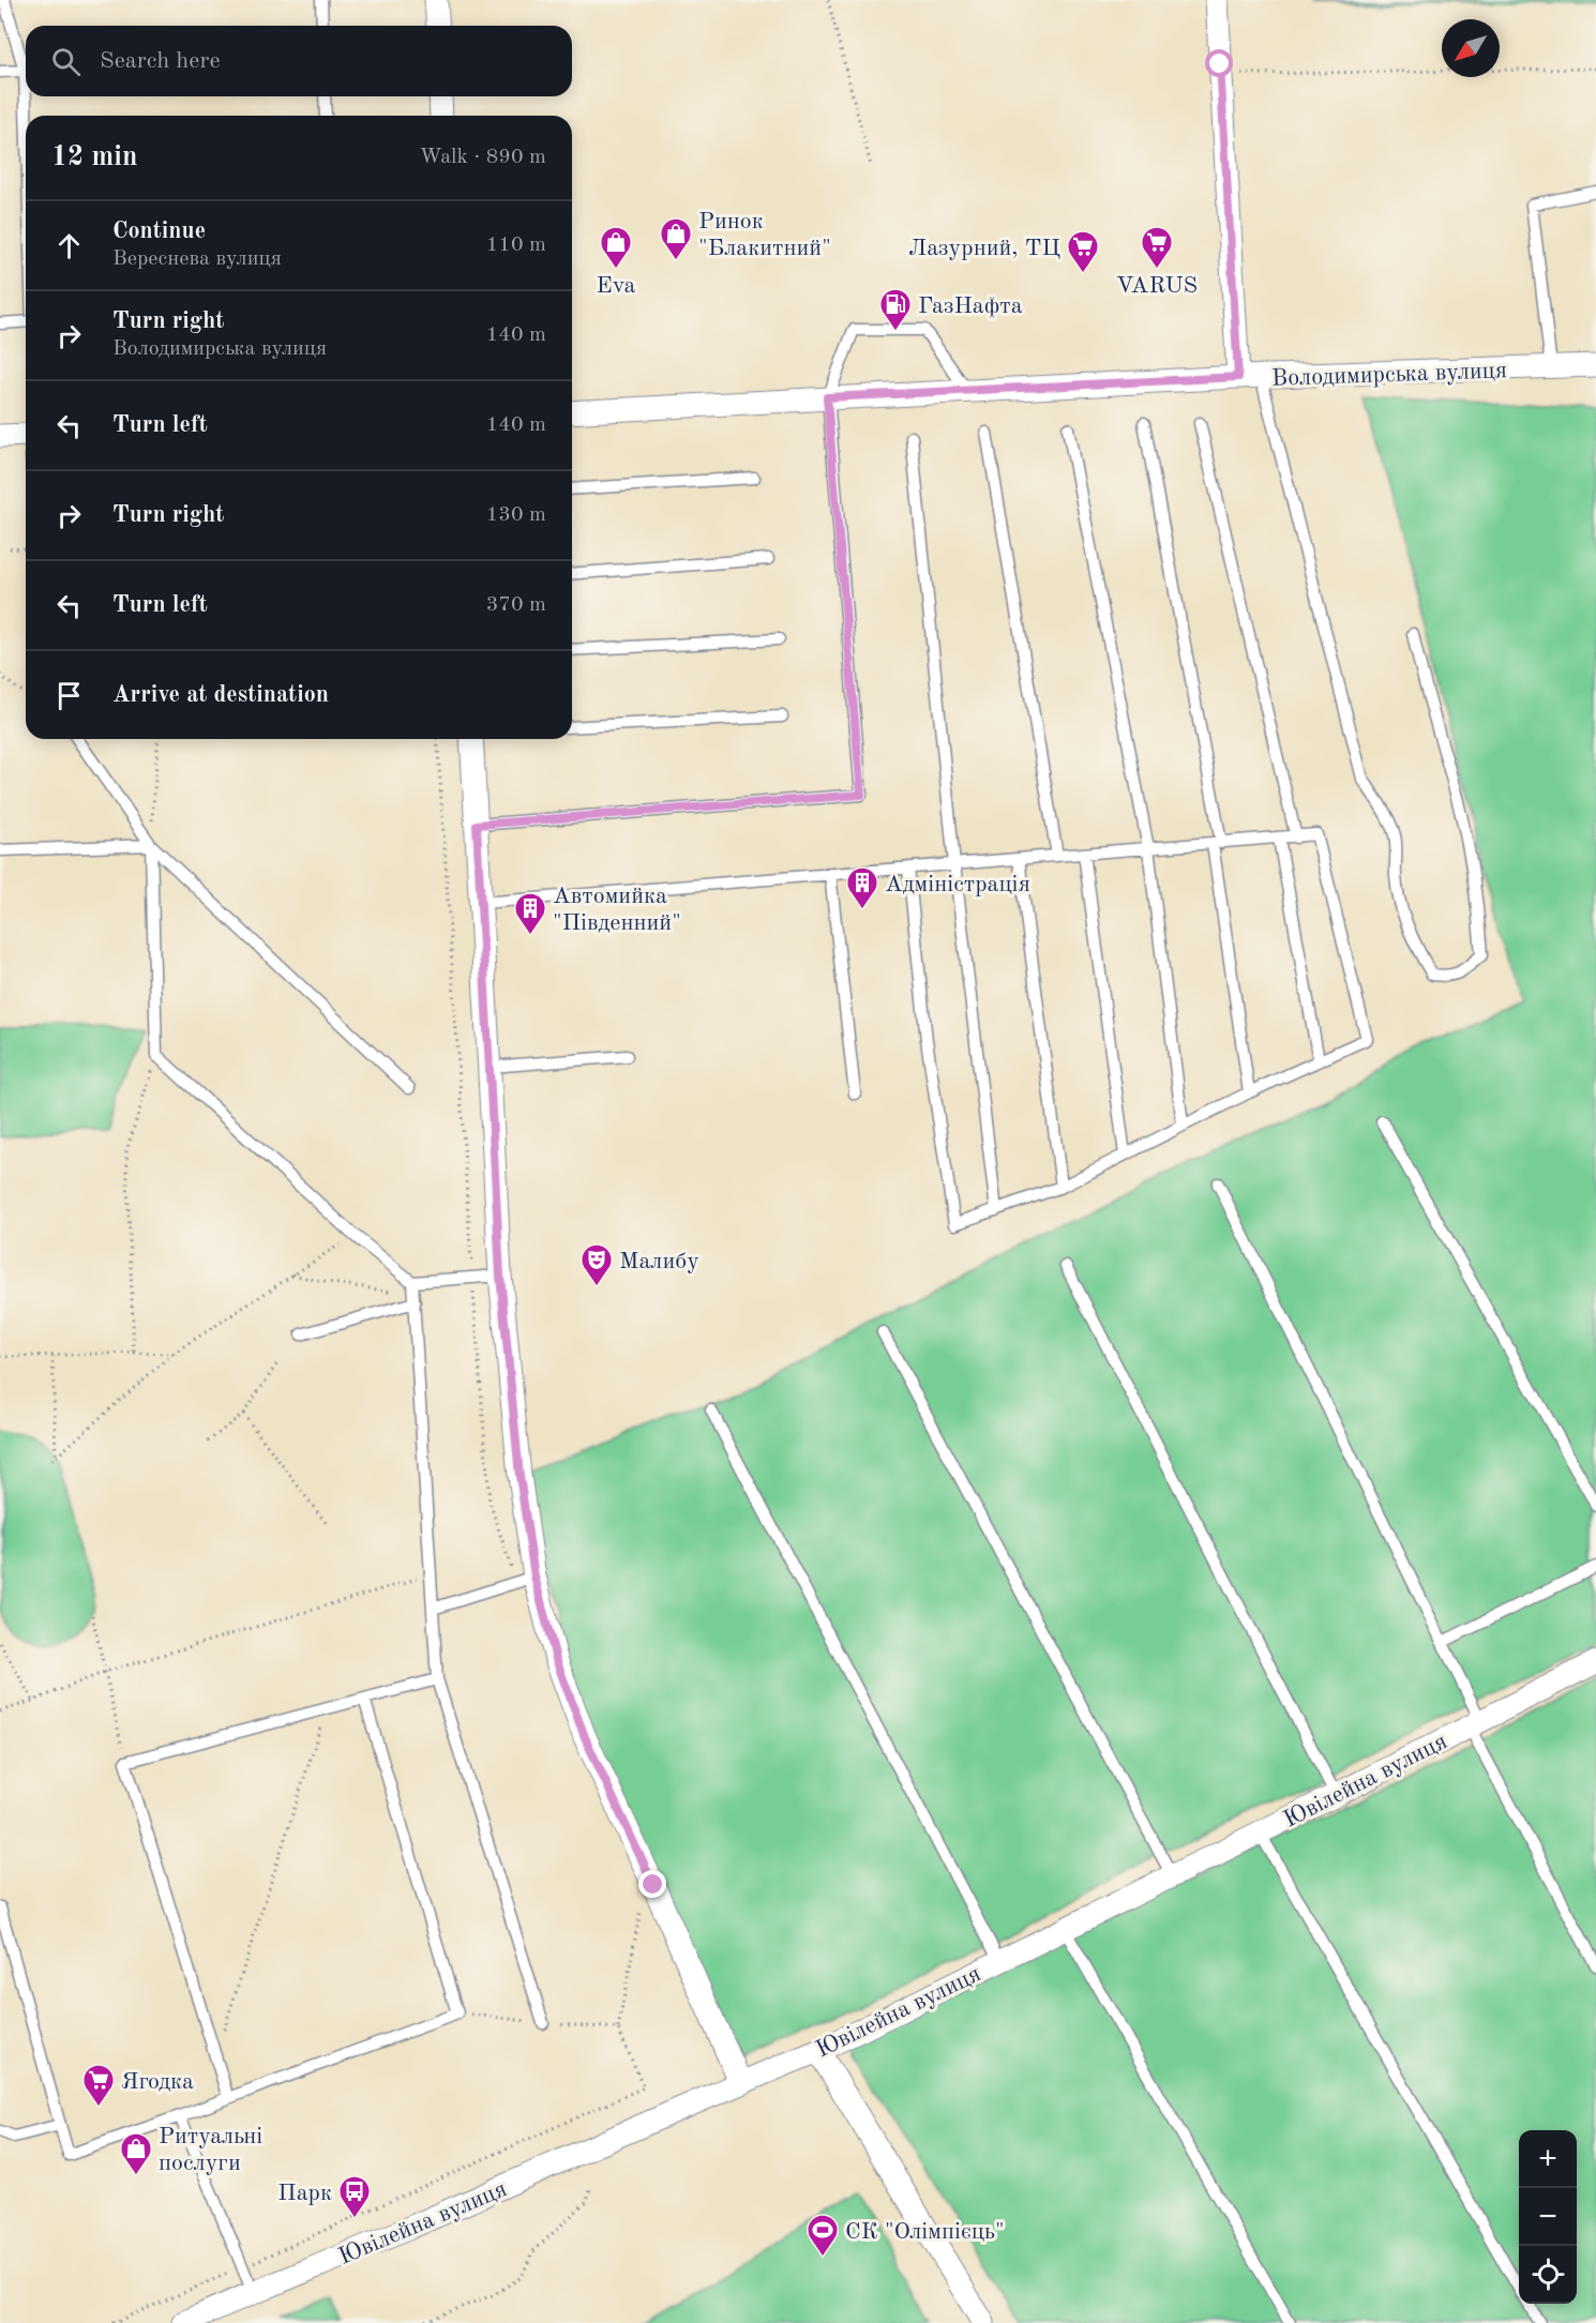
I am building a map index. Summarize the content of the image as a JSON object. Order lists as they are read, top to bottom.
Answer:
{
  "streets": {
    "street": ["Володимирська вулиця", "Ювілейна вулиця"]
  },
  "places": {
    "shop": ["Ринок \"Блакитний\"", "Eva", "Ритуальні послуги"],
    "supermarket": ["VARUS", "Лазурний, ТЦ", "Ягодка"],
    "fuel station": ["ГазНафта"],
    "building": ["Адміністрація", "Автомийка \"Південний\""],
    "theatre": ["Малибу"],
    "bus stop": ["Парк"],
    "sports": ["СК \"Олімпієць\""]
  },
  "north": "bottom left",
  "page": {
    "search": "Search here",
    "heading": ["12 min", "Walk · 890 m"],
    "list": [
      ["Continue", "Вереснева вулиця", "110 m"],
      ["Turn right", "Володимирська вулиця", "140 m"],
      ["Turn left", "140 m"],
      ["Turn right", "130 m"],
      ["Turn left", "370 m"],
      "Arrive at destination"
    ],
    "map_buttons": ["+", "−"]
  }
}
